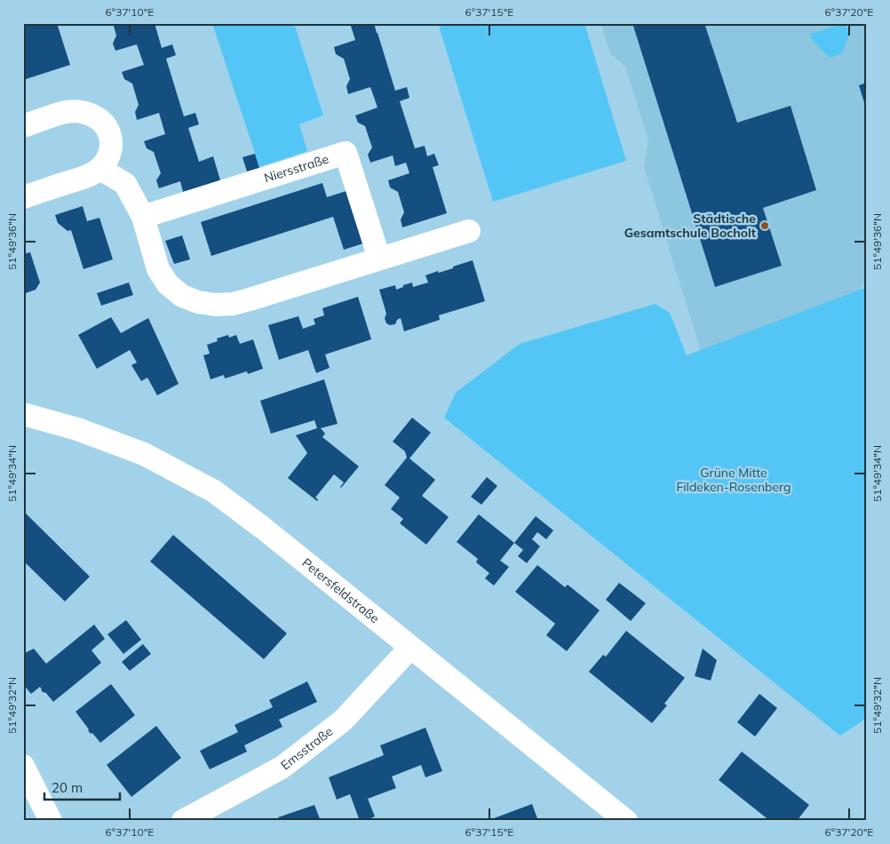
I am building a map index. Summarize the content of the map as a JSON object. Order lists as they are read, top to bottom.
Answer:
{
  "streets": {
    "street": ["Niersstraße", "Petersfeldstraße", "Emsstraße"]
  },
  "crossings": [
    ["Petersfeldstraße", "Emsstraße"]
  ],
  "parks": ["Grüne Mitte Fildeken-Rosenberg"],
  "places": ["Städtische Gesamtschule Bocholt"],
  "scale_bar": "20 m",
  "coordinates": [
    "6°37'10\"E",
    "6°37'15\"E",
    "6°37'20\"E",
    "51°49'36\"N",
    "51°49'34\"N",
    "51°49'32\"N"
  ]
}
